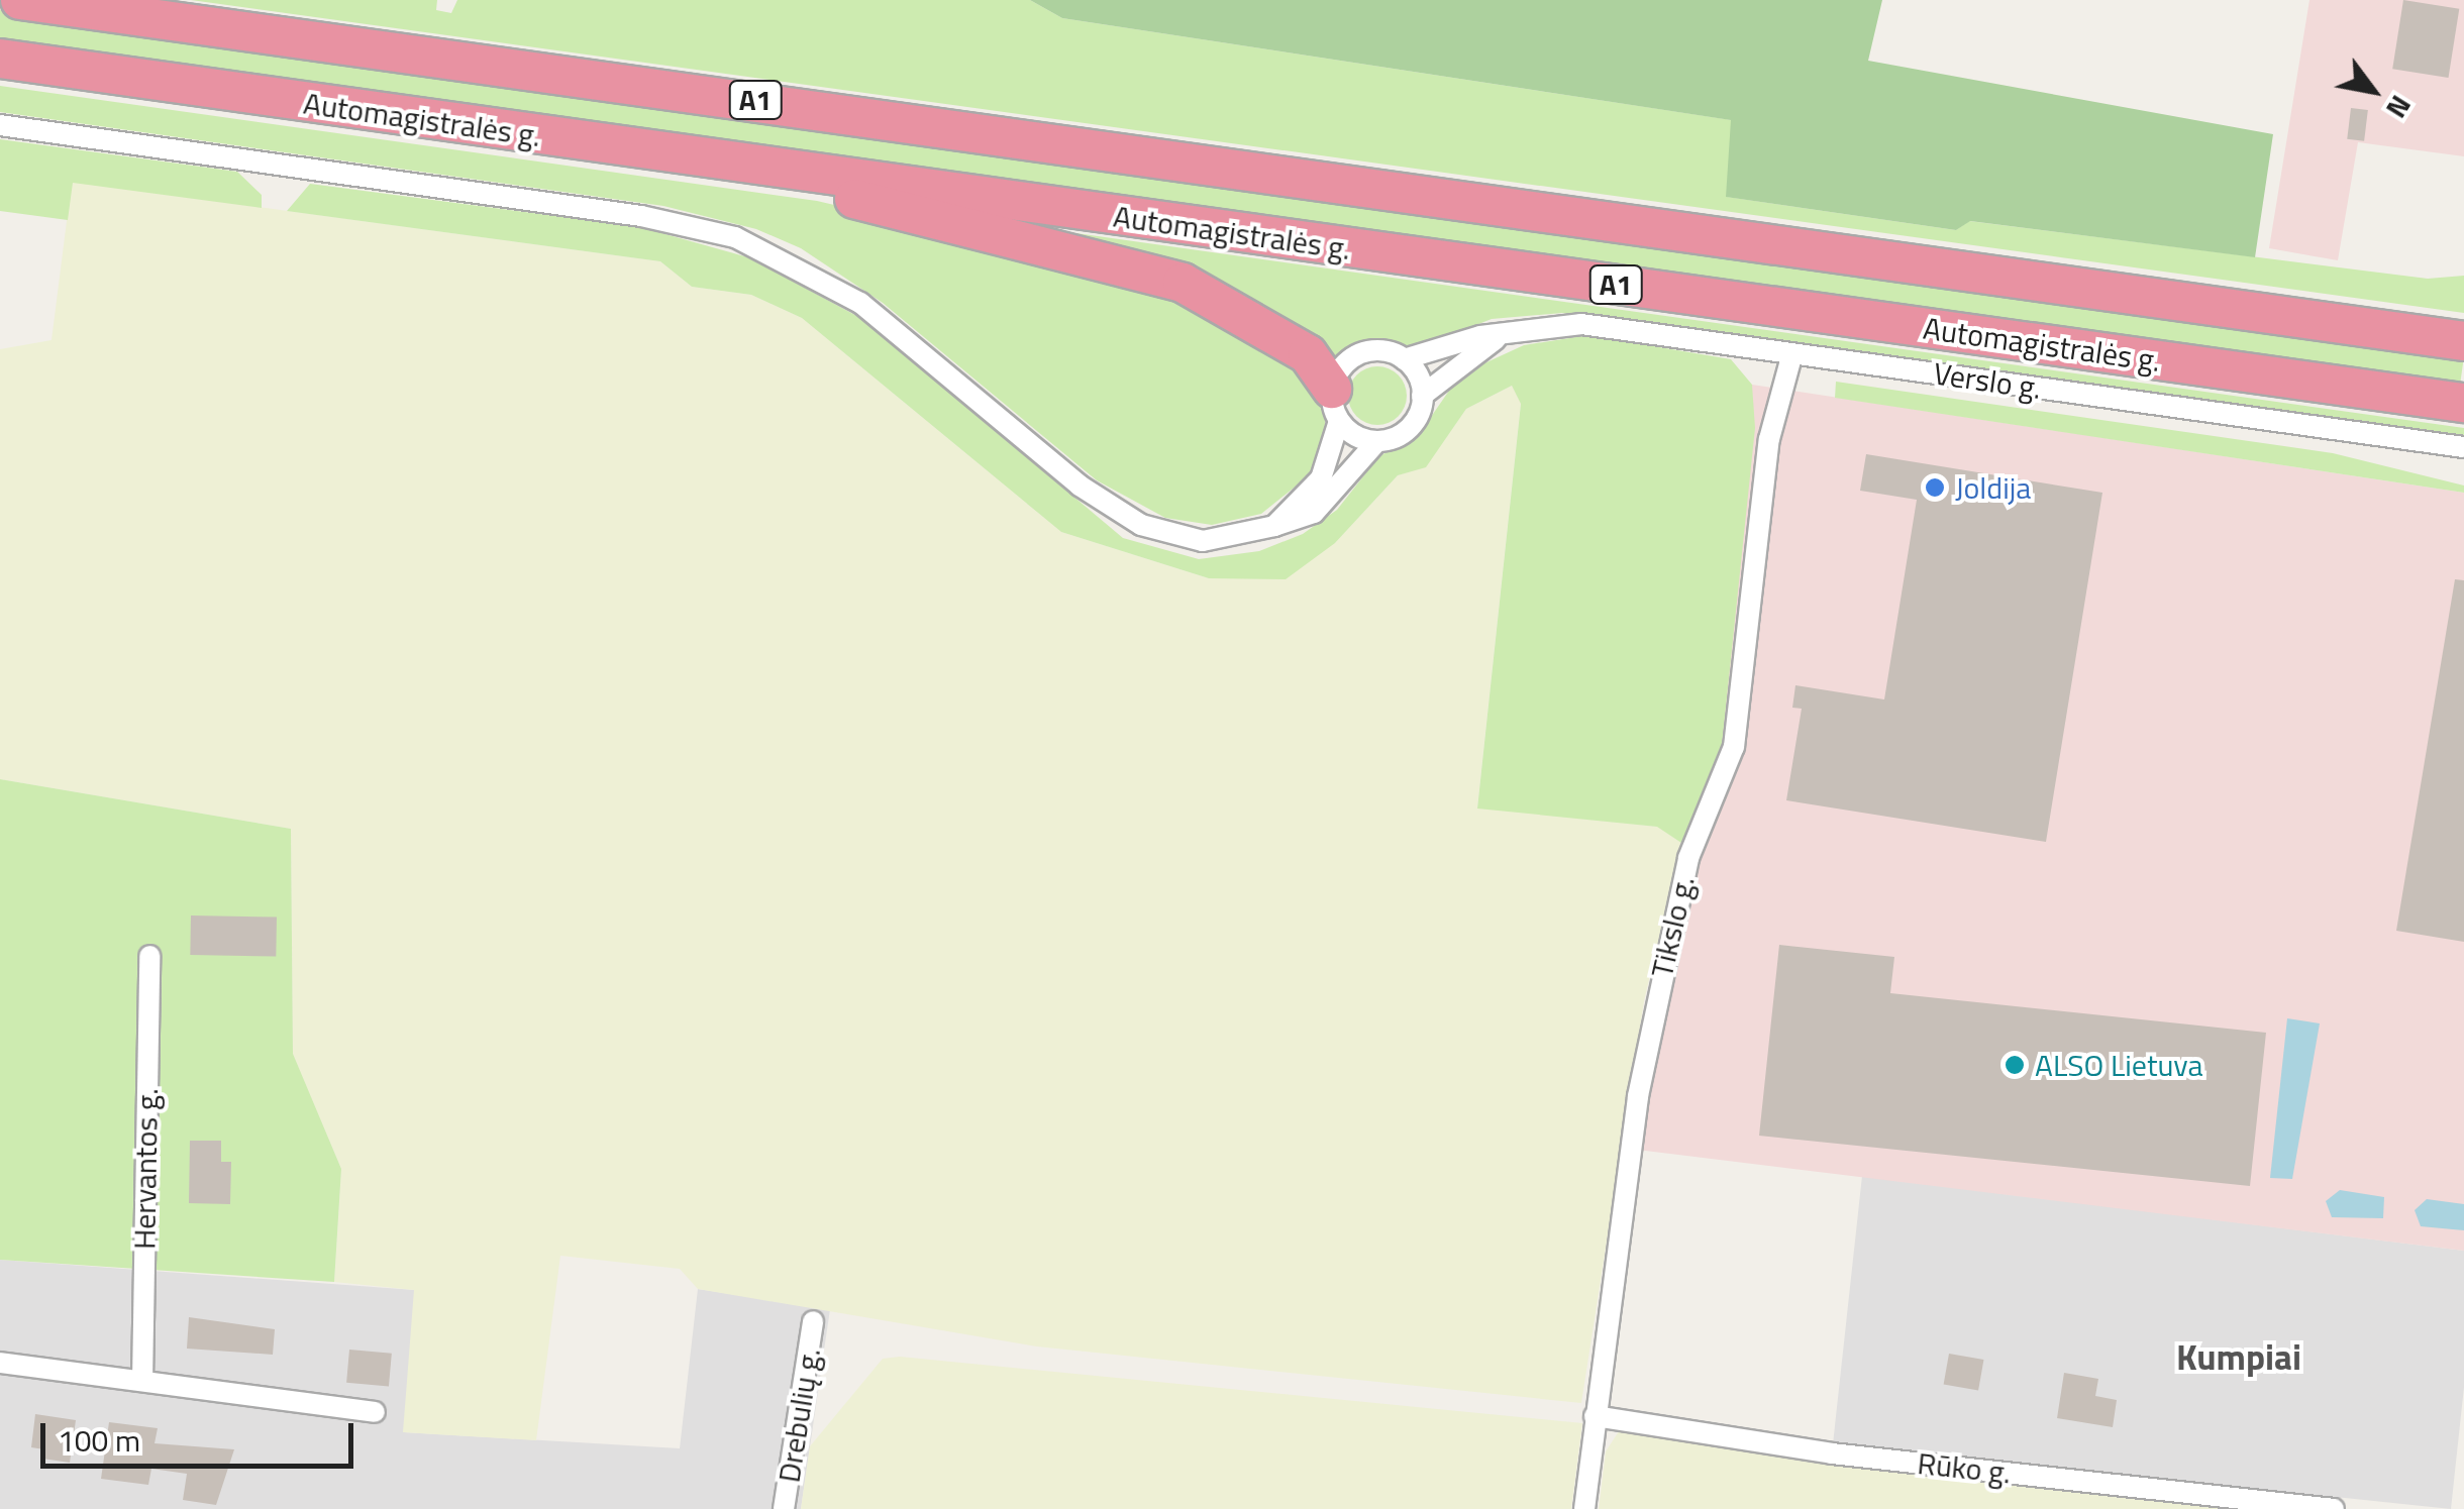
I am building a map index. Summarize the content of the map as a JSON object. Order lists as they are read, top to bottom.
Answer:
{
  "streets": {
    "highway": ["A1", "Automagistralės g."],
    "street": [
      "Verslo g.",
      "Tikslo g.",
      "Hervantos g.",
      "Drebulių g.",
      "Rūko g."
    ]
  },
  "crossings": [
    ["Verslo g.", "Tikslo g."],
    ["Tikslo g.", "Rūko g."]
  ],
  "districts": ["Kumpiai"],
  "places": ["Joldija", "ALSO Lietuva"],
  "scale_bar": "100 m",
  "north": "bottom right"
}
